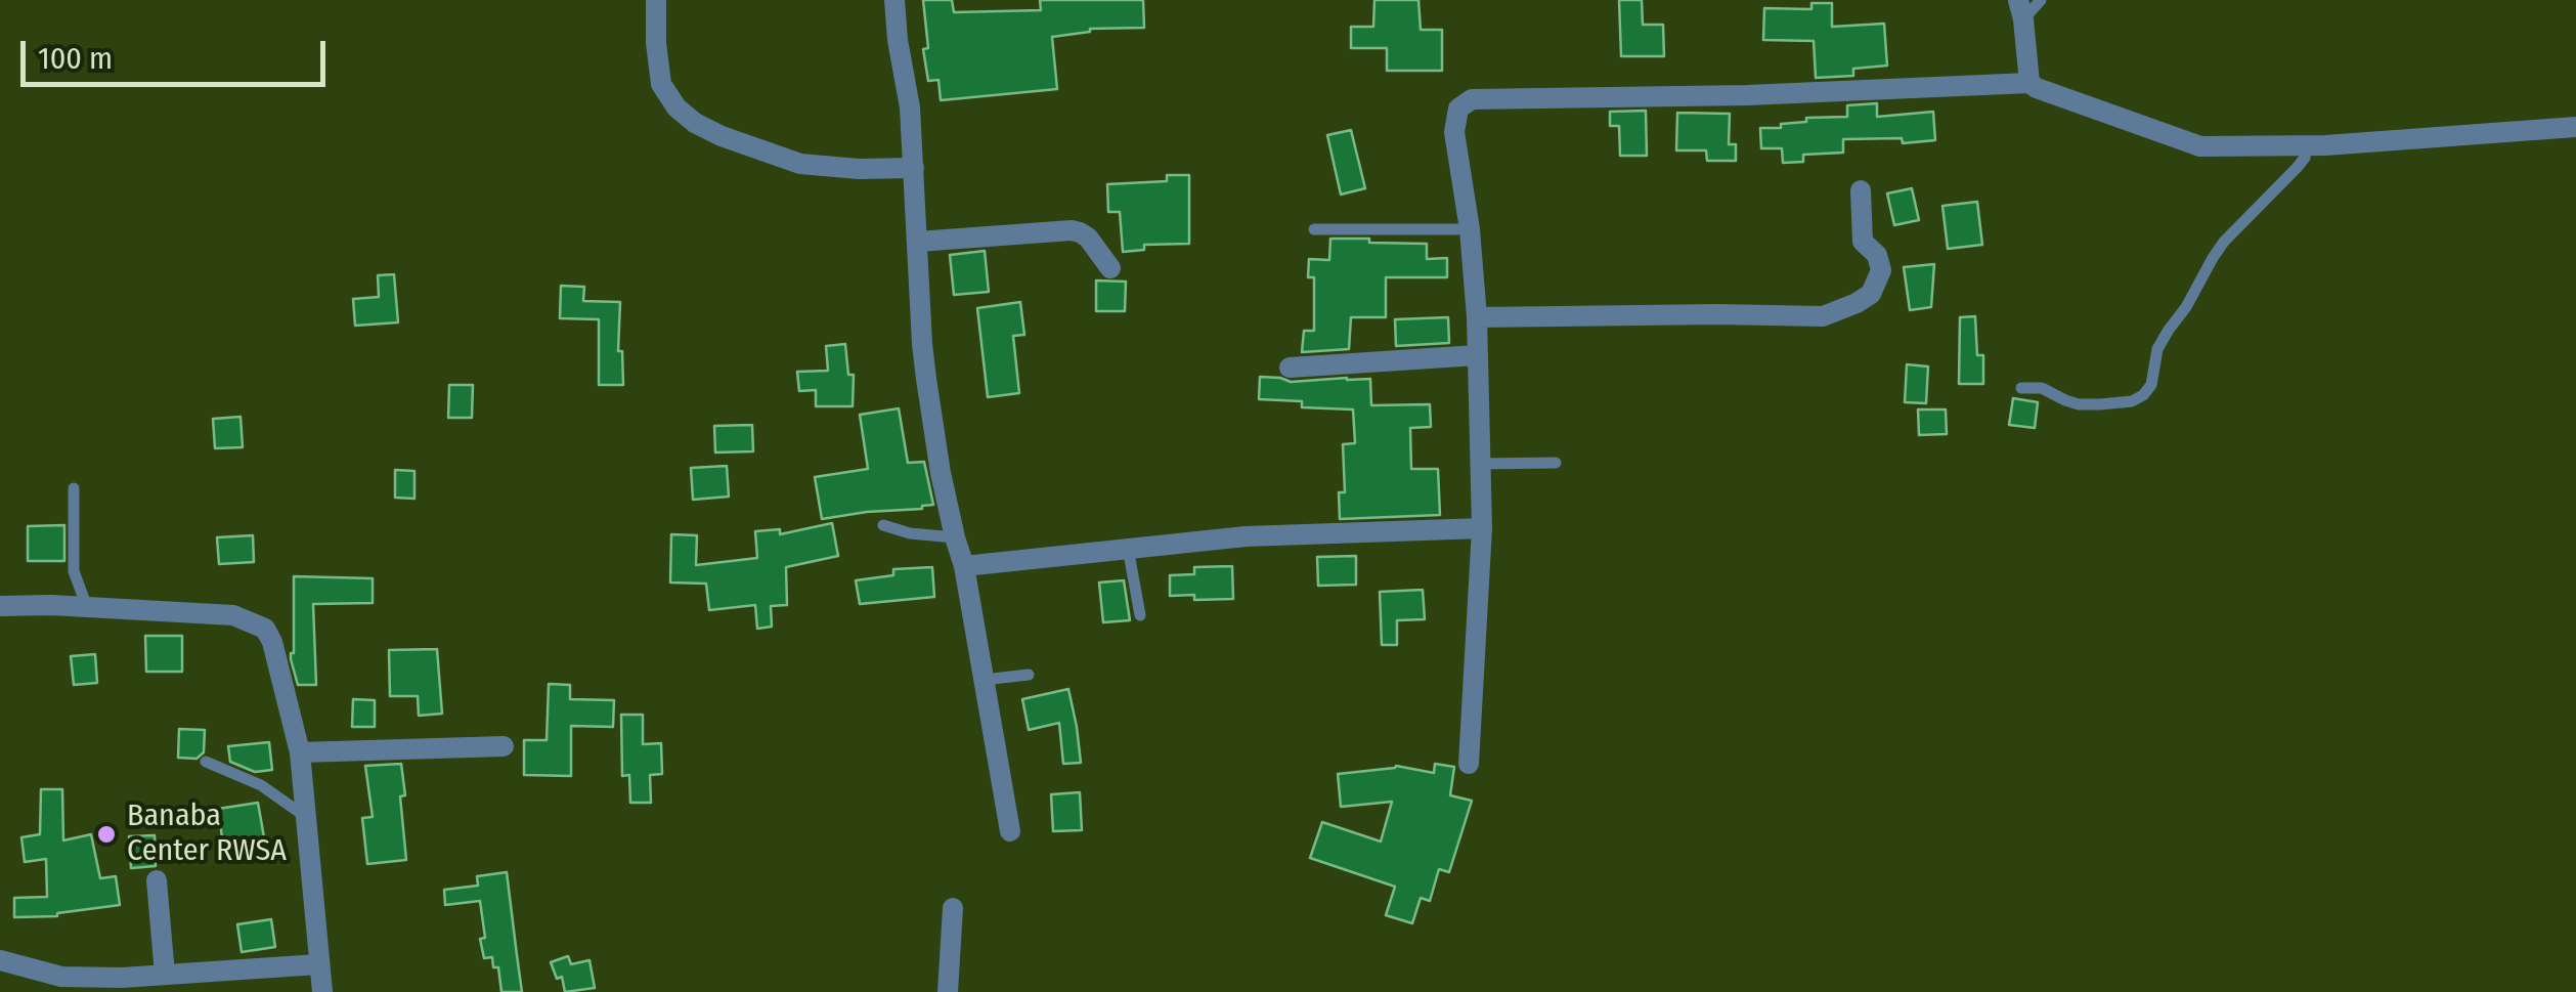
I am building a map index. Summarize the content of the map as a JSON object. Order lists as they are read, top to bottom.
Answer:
{
  "places": ["Banaba Center RWSA"],
  "scale_bar": "100 m"
}
